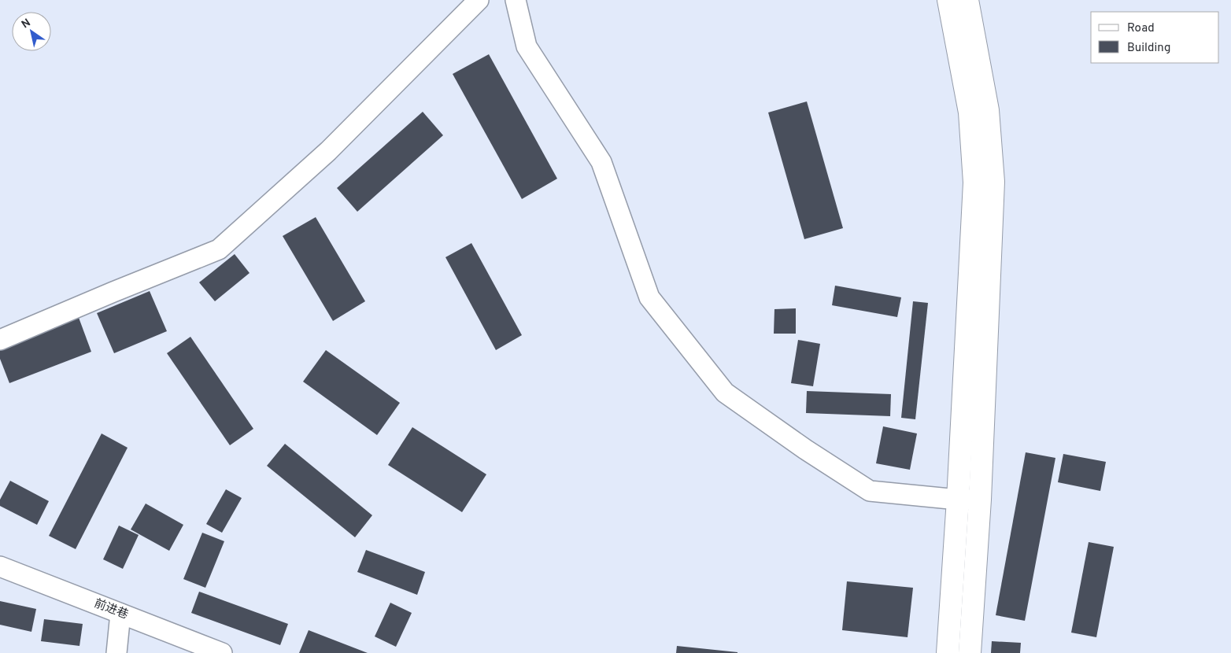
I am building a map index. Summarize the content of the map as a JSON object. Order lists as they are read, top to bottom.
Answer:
{
  "streets": {
    "street": ["前进巷"]
  },
  "legend": ["Road", "Building"],
  "north": "top left"
}
